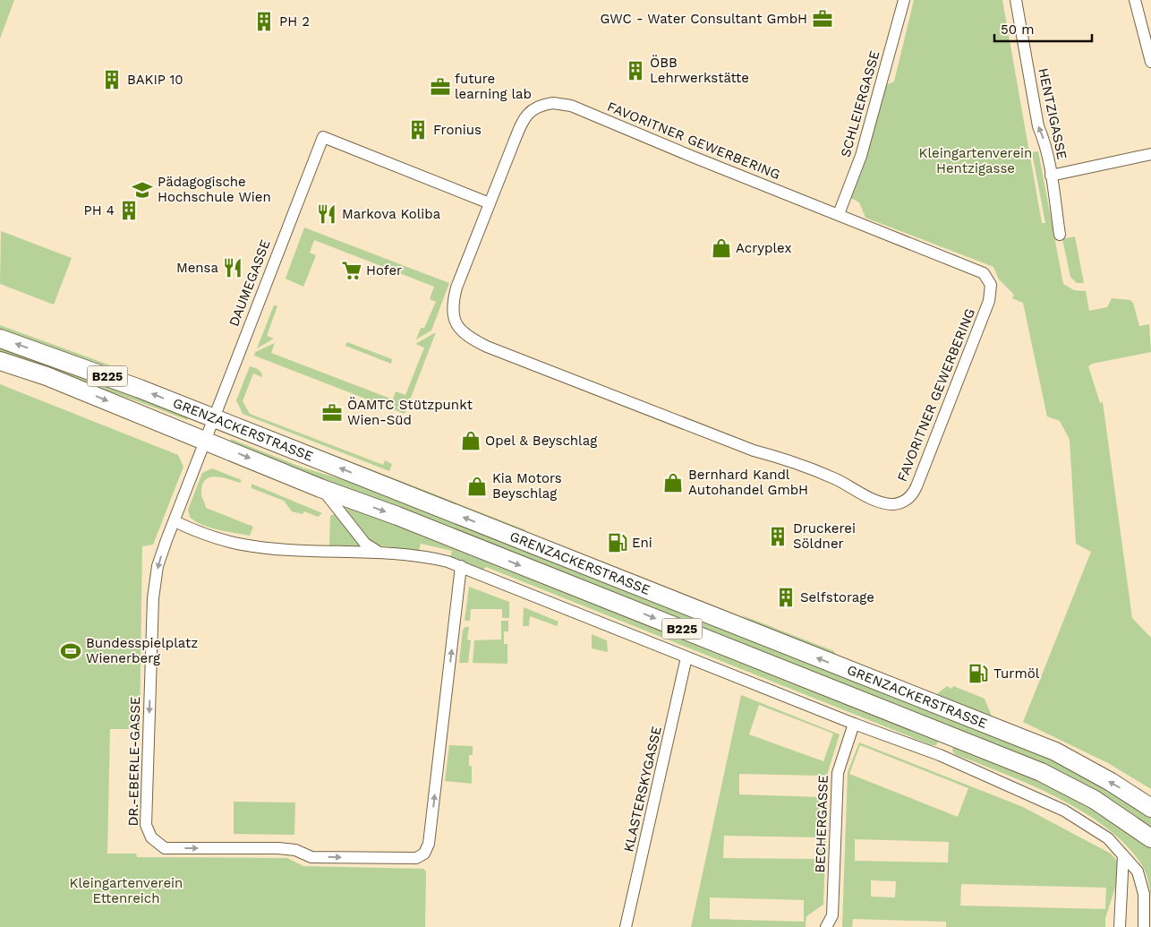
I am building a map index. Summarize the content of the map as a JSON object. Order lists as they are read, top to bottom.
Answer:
{
  "streets": {
    "main road": ["B225", "GRENZACKERSTRASSE"],
    "street": [
      "SCHLEIERGASSE",
      "HENTZIGASSE",
      "FAVORITNER GEWERBERING",
      "DAUMEGASSE",
      "DR.-EBERLE-GASSE",
      "KLASTERSKYGASSE",
      "BECHERGASSE"
    ]
  },
  "crossings": [
    ["SCHLEIERGASSE", "FAVORITNER GEWERBERING"],
    ["FAVORITNER GEWERBERING", "DAUMEGASSE"],
    ["DAUMEGASSE", "GRENZACKERSTRASSE"],
    ["GRENZACKERSTRASSE", "DR.-EBERLE-GASSE"]
  ],
  "one_way": ["HENTZIGASSE"],
  "parks": ["Kleingartenverein Hentzigasse", "Kleingartenverein Ettenreich"],
  "places": {
    "office": ["GWC - Water Consultant GmbH", "future learning lab", "ÖAMTC Stützpunkt Wien-Süd"],
    "building": [
      "PH 2",
      "ÖBB Lehrwerkstätte",
      "BAKIP 10",
      "Fronius",
      "PH 4",
      "Druckerei Söldner",
      "Selfstorage"
    ],
    "school or university": ["Pädagogische Hochschule Wien"],
    "restaurant": ["Markova Koliba", "Mensa"],
    "shop": [
      "Acryplex",
      "Opel & Beyschlag",
      "Bernhard Kandl Autohandel GmbH",
      "Kia Motors Beyschlag"
    ],
    "supermarket": ["Hofer"],
    "fuel station": ["Eni", "Turmöl"],
    "sports": ["Bundesspielplatz Wienerberg"]
  },
  "scale_bar": "50 m"
}
